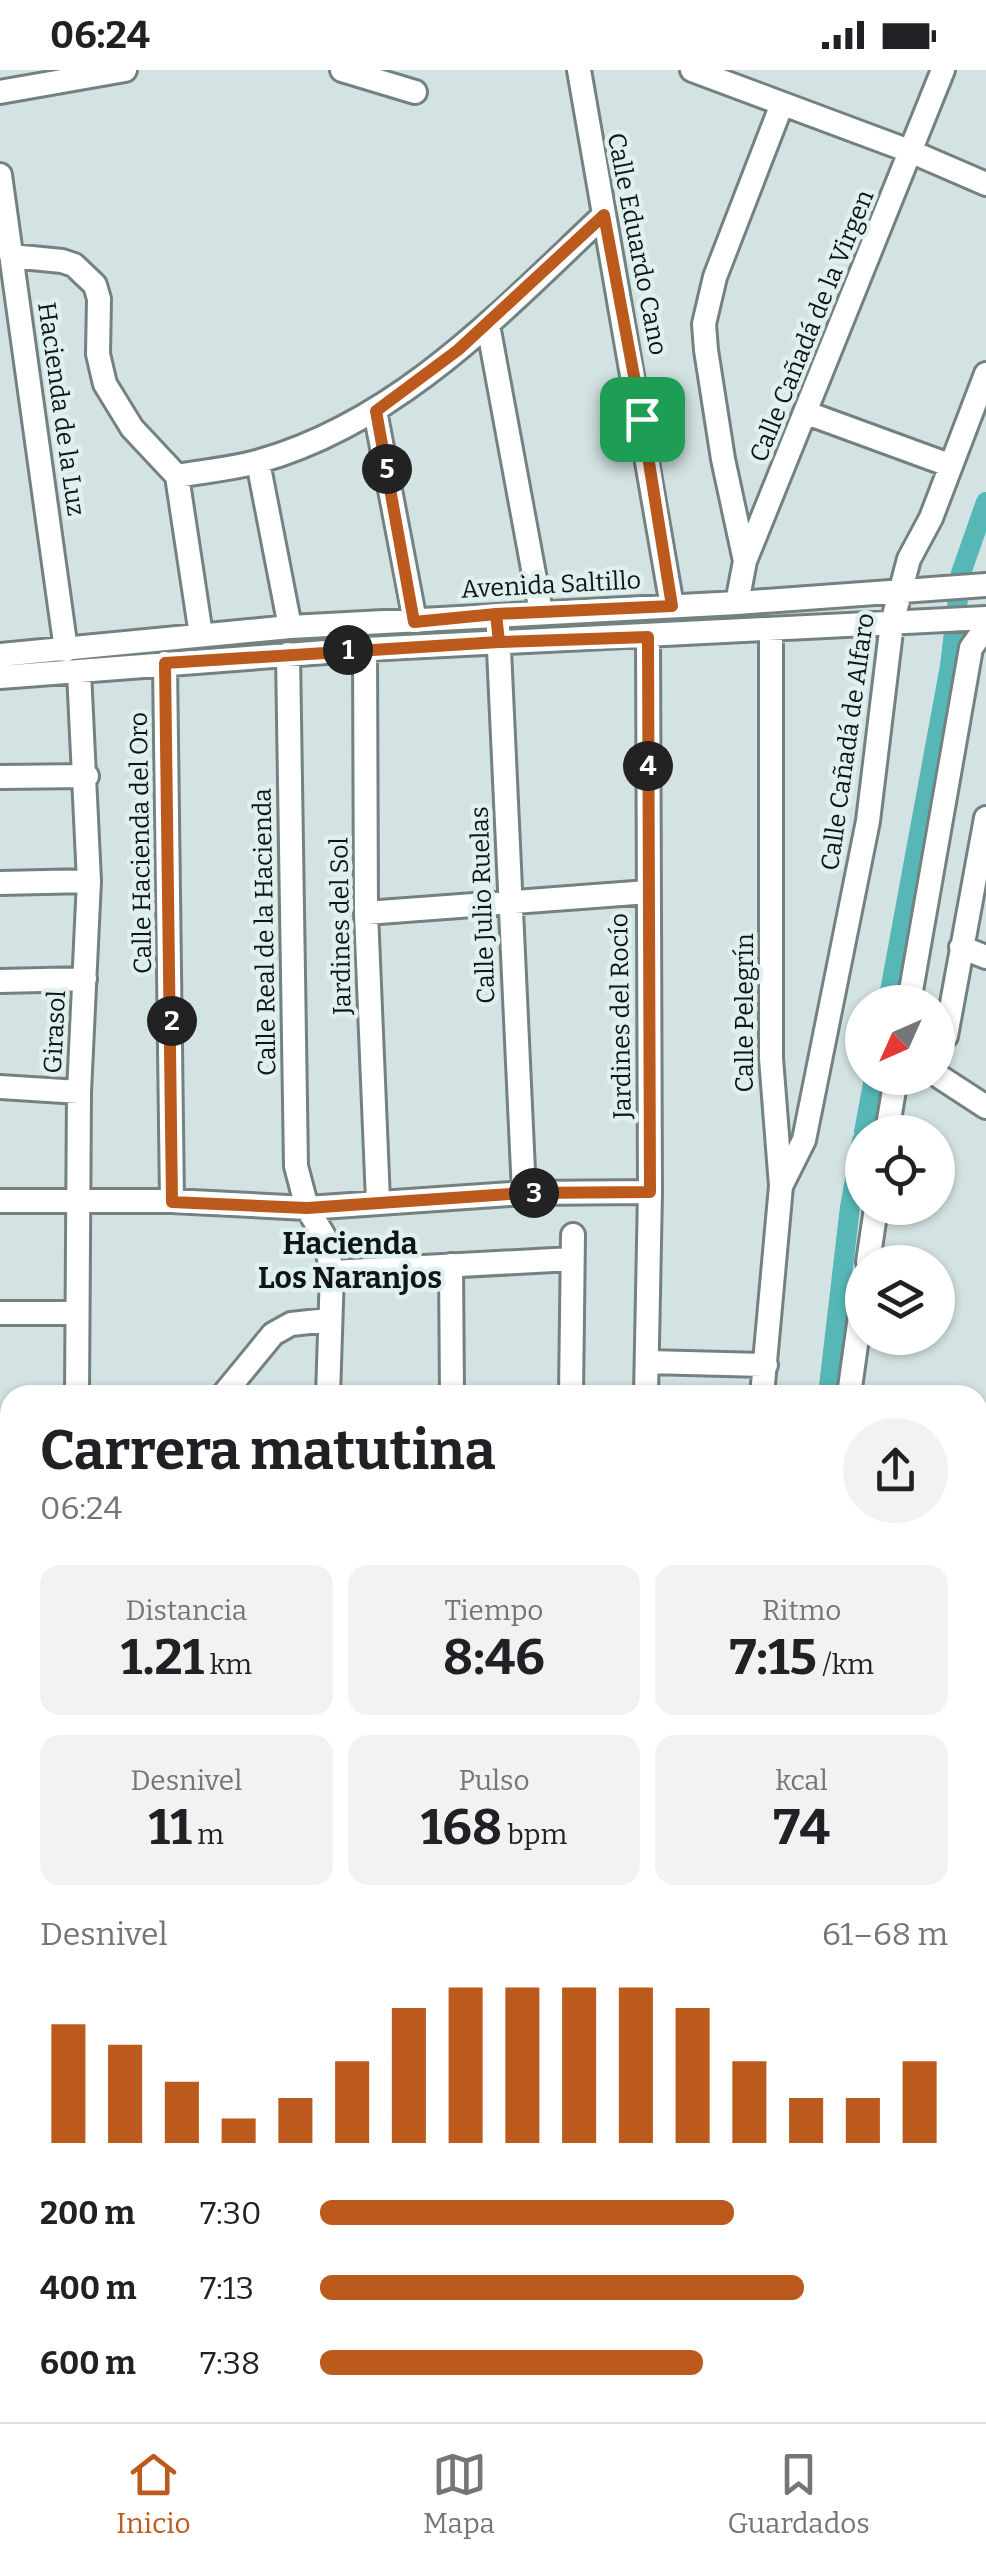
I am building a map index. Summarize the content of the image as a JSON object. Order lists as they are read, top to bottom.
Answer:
{
  "streets": {
    "street": [
      "Calle Eduardo Cano",
      "Calle Cañadá de la Virgen",
      "Hacienda de la Luz",
      "Avenida Saltillo",
      "Calle Cañadá de Alfaro",
      "Calle Hacienda del Oro",
      "Calle Julio Ruelas",
      "Jardines del Sol",
      "Calle Real de la Hacienda",
      "Calle Pelegrín",
      "Jardines del Rocío",
      "Girasol"
    ]
  },
  "crossings": [
    ["Calle Eduardo Cano", "Avenida Saltillo"],
    ["Calle Cañadá de la Virgen", "Avenida Saltillo"],
    ["Hacienda de la Luz", "Avenida Saltillo"],
    ["Avenida Saltillo", "Calle Cañadá de Alfaro"],
    ["Avenida Saltillo", "Calle Julio Ruelas"],
    ["Calle Cañadá de Alfaro", "Calle Pelegrín"]
  ],
  "districts": ["Hacienda Los Naranjos"],
  "north": "bottom left",
  "page": {
    "status": "06:24",
    "pins": [
      "5",
      "1",
      "4",
      "2",
      "3"
    ],
    "heading": ["Carrera matutina", "06:24"],
    "stats": [
      ["Distancia", "1.21 km"],
      ["Tiempo", "8:46"],
      ["Ritmo", "7:15 /km"],
      ["Desnivel", "11 m"],
      ["Pulso", "168 bpm"],
      ["kcal", "74"]
    ],
    "chart": ["Desnivel", "61–68 m"],
    "list": [
      {
        "name": "200 m",
        "note": "7:30"
      },
      {
        "name": "400 m",
        "note": "7:13"
      },
      {
        "name": "600 m",
        "note": "7:38"
      }
    ],
    "tabs": ["Inicio", "Mapa", "Guardados"]
  }
}
